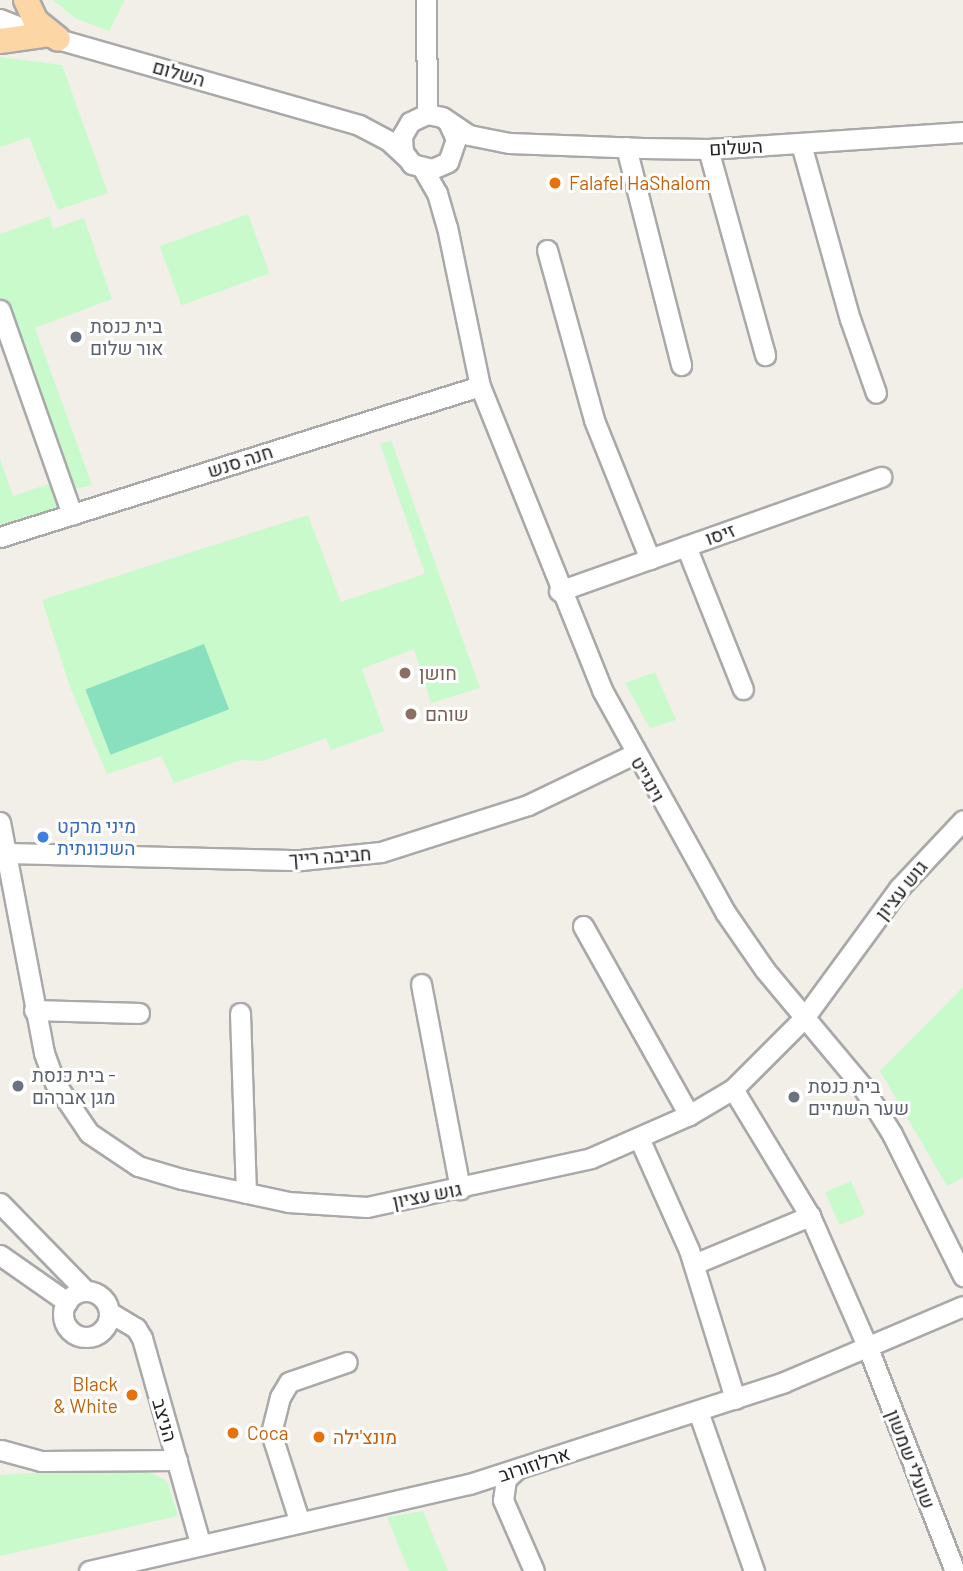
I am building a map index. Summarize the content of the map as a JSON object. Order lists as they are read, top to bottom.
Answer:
{
  "streets": {
    "street": [
      "השלום",
      "חנה סנש",
      "זיסו",
      "וינגייט",
      "חביבה רייך",
      "גוש עציון",
      "הניצב",
      "שועלי שמשון",
      "ארלוזורוב"
    ]
  },
  "crossings": [
    ["השלום", "וינגייט"],
    ["חנה סנש", "וינגייט"],
    ["זיסו", "וינגייט"],
    ["וינגייט", "חביבה רייך"],
    ["וינגייט", "גוש עציון"],
    ["חביבה רייך", "גוש עציון"],
    ["גוש עציון", "שועלי שמשון"],
    ["הניצב", "ארלוזורוב"],
    ["שועלי שמשון", "ארלוזורוב"]
  ],
  "places": [
    "Falafel HaShalom",
    "בית כנסת אור שלום",
    "חושן",
    "שוהם",
    "מיני מרקט השכונתית",
    "בית כנסת - מגן אברהם",
    "בית כנסת שער השמיים",
    "Black & White",
    "Coca",
    "מונצ'ילה"
  ]
}
